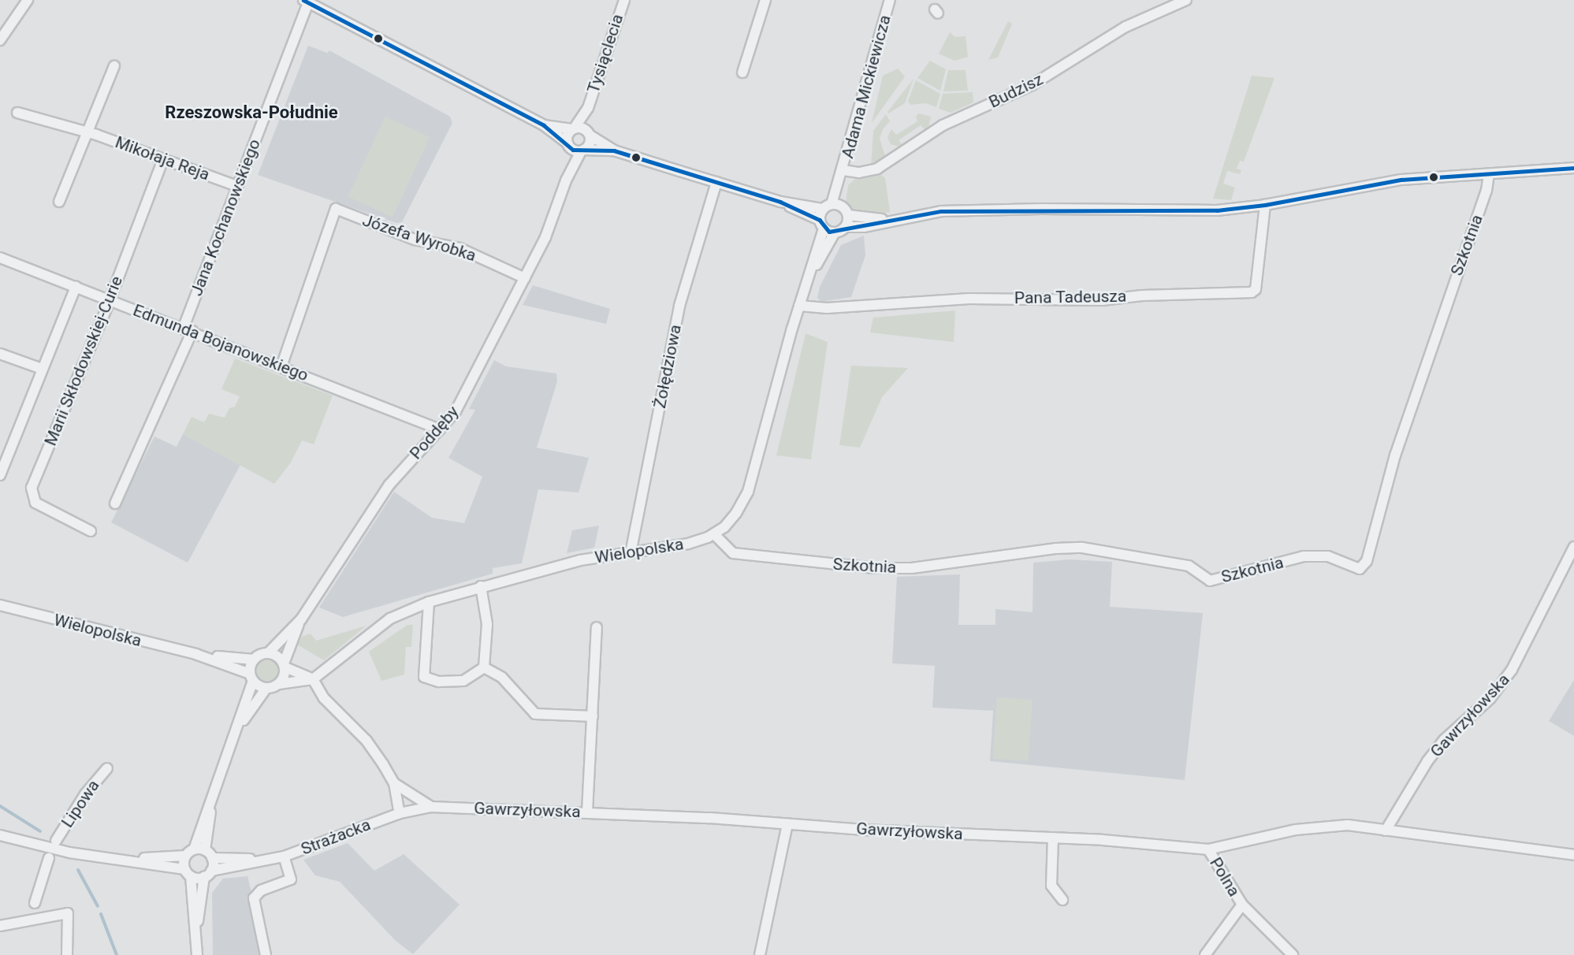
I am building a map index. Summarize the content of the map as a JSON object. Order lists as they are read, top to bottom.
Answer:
{
  "streets": {
    "street": [
      "Tysiąclecia",
      "Adama Mickiewicza",
      "Budzisz",
      "Mikołaja Reja",
      "Jana Kochanowskiego",
      "Józefa Wyrobka",
      "Szkotnia",
      "Pana Tadeusza",
      "Edmunda Bojanowskiego",
      "Marii Skłodowskiej-Curie",
      "Żołędziowa",
      "Poddęby",
      "Wielopolska",
      "Gawrzyłowska",
      "Lipowa",
      "Strażacka",
      "Polna"
    ]
  },
  "crossings": [
    ["Tysiąclecia", "Poddęby"],
    ["Adama Mickiewicza", "Budzisz"],
    ["Adama Mickiewicza", "Wielopolska"],
    ["Mikołaja Reja", "Jana Kochanowskiego"],
    ["Mikołaja Reja", "Marii Skłodowskiej-Curie"],
    ["Jana Kochanowskiego", "Edmunda Bojanowskiego"],
    ["Józefa Wyrobka", "Edmunda Bojanowskiego"],
    ["Józefa Wyrobka", "Poddęby"],
    ["Szkotnia", "Wielopolska"],
    ["Pana Tadeusza", "Wielopolska"],
    ["Edmunda Bojanowskiego", "Marii Skłodowskiej-Curie"],
    ["Edmunda Bojanowskiego", "Poddęby"],
    ["Żołędziowa", "Wielopolska"],
    ["Poddęby", "Wielopolska"],
    ["Gawrzyłowska", "Strażacka"],
    ["Gawrzyłowska", "Polna"]
  ],
  "districts": ["Rzeszowska-Południe"]
}
